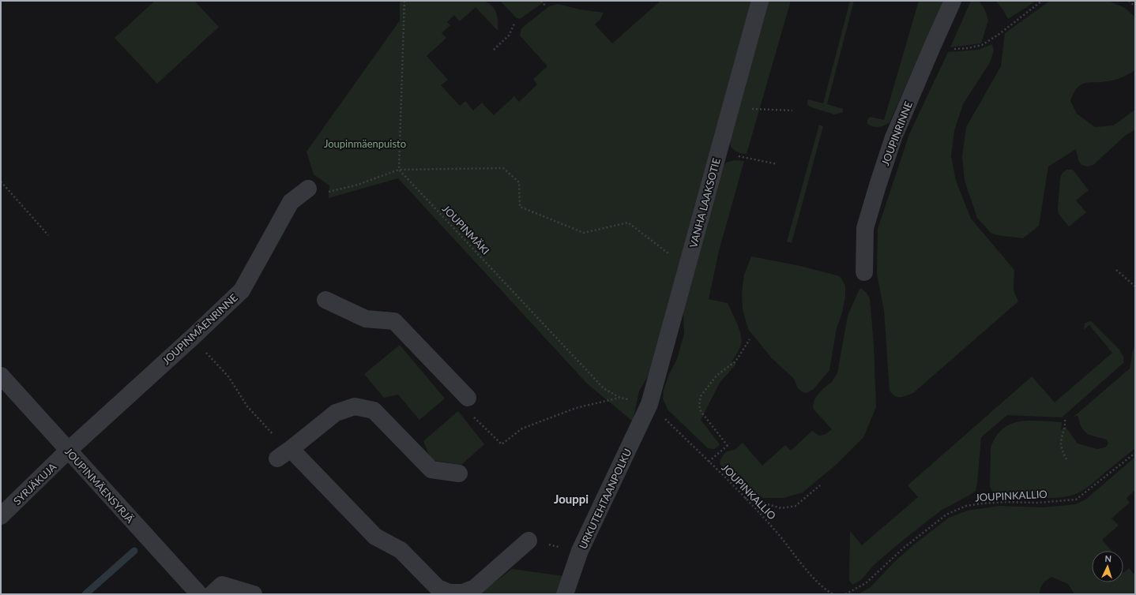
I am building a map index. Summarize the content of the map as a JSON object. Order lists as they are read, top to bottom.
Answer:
{
  "streets": {
    "street": [
      "JOUPINRINNE",
      "VANHA LAAKSOTIE",
      "JOUPINMÄENRINNE",
      "SYRJÄKUJA",
      "JOUPINMÄENSYRJÄ",
      "URKUTEHTAANPOLKU"
    ],
    "path": ["JOUPINMÄKI", "JOUPINKALLIO"]
  },
  "crossings": [
    ["VANHA LAAKSOTIE", "JOUPINMÄKI"],
    ["VANHA LAAKSOTIE", "JOUPINKALLIO"],
    ["VANHA LAAKSOTIE", "URKUTEHTAANPOLKU"],
    ["JOUPINMÄKI", "JOUPINKALLIO"],
    ["JOUPINMÄKI", "URKUTEHTAANPOLKU"],
    ["JOUPINMÄENRINNE", "SYRJÄKUJA"],
    ["JOUPINMÄENRINNE", "JOUPINMÄENSYRJÄ"],
    ["SYRJÄKUJA", "JOUPINMÄENSYRJÄ"],
    ["JOUPINKALLIO", "URKUTEHTAANPOLKU"]
  ],
  "districts": ["Jouppi"],
  "parks": ["Joupinmäenpuisto"],
  "north": "top"
}
